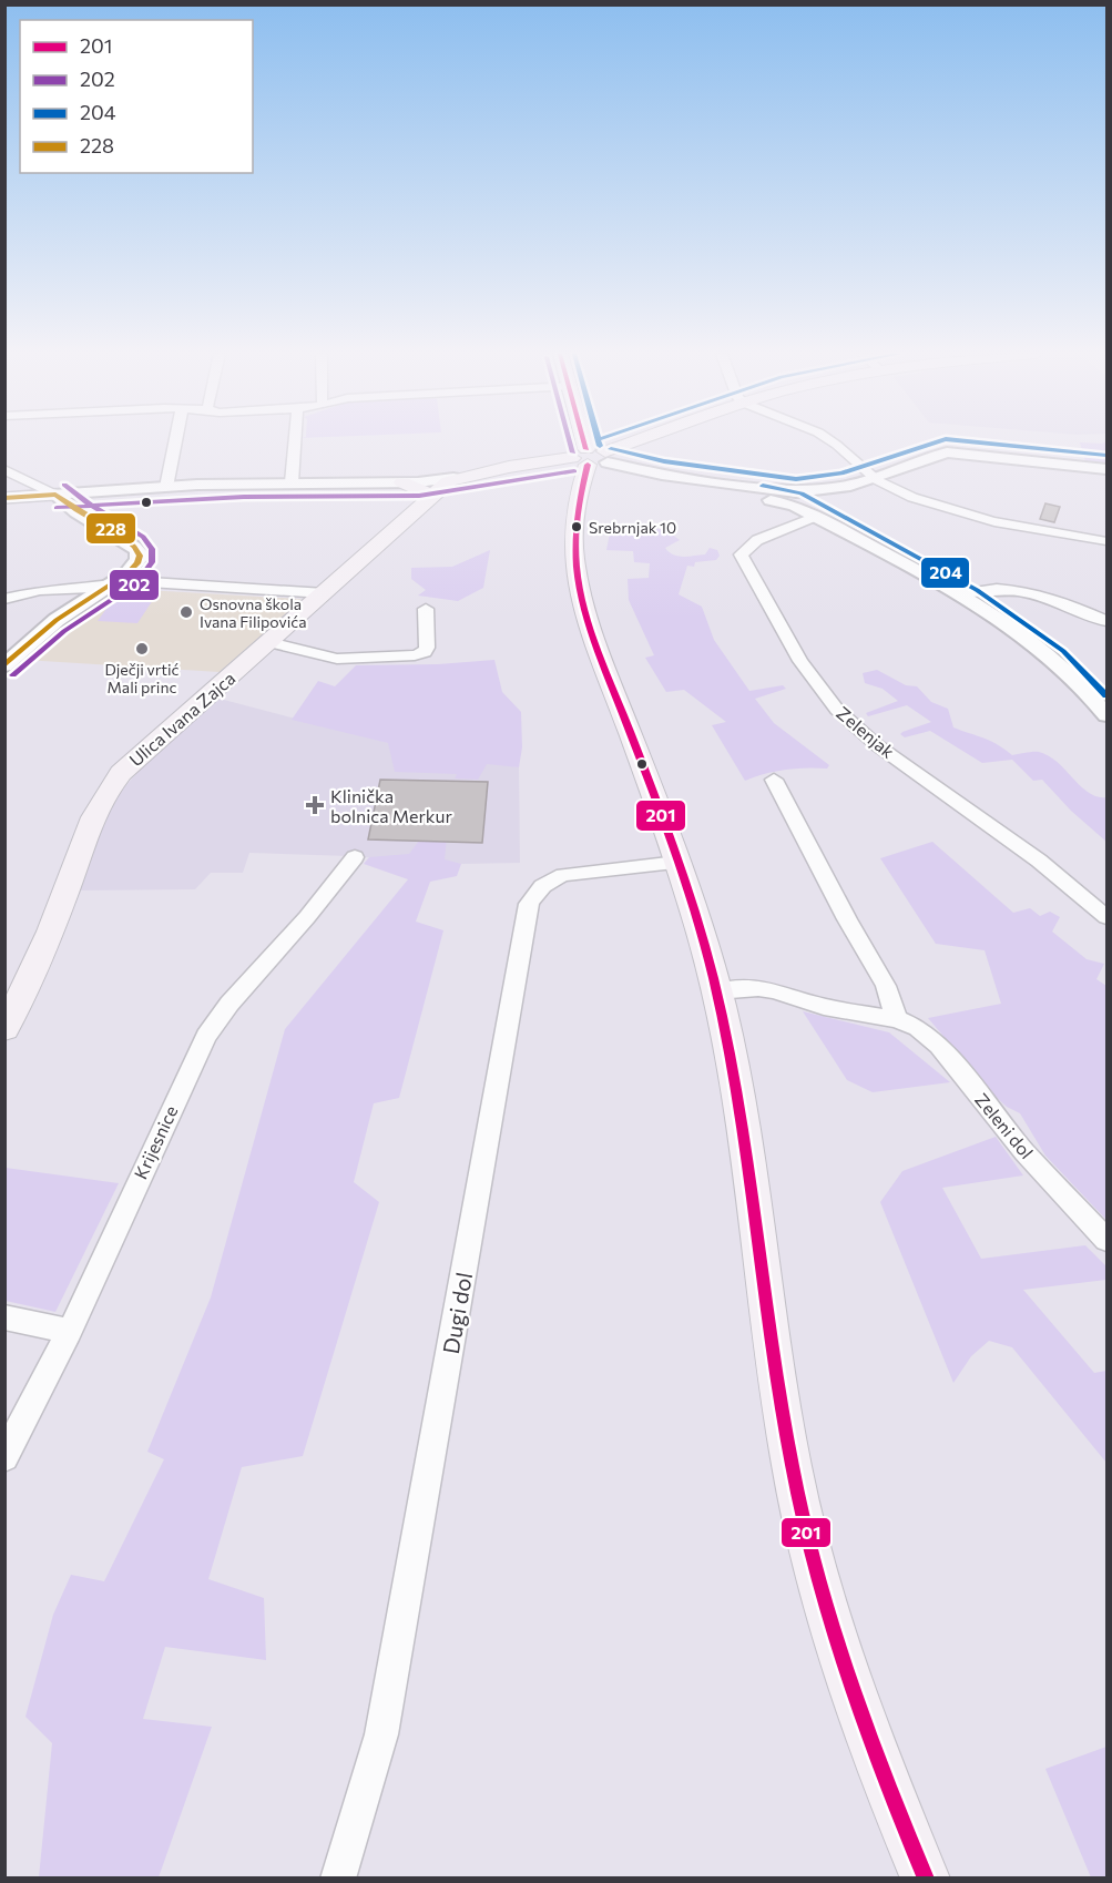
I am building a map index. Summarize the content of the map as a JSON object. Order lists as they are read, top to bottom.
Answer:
{
  "streets": {
    "main road": ["Ulica Ivana Zajca"],
    "street": [
      "Zelenjak",
      "Zeleni dol",
      "Krijesnice",
      "Dugi dol"
    ]
  },
  "places": {
    "other": ["Srebrnjak 10", "Osnovna škola Ivana Filipovića", "Dječji vrtić Mali princ"],
    "health": ["Klinička bolnica Merkur"]
  },
  "lines": [
    "transit line 201",
    "transit line 202",
    "transit line 204",
    "transit line 228"
  ],
  "legend": [
    "201",
    "202",
    "204",
    "228"
  ]
}
